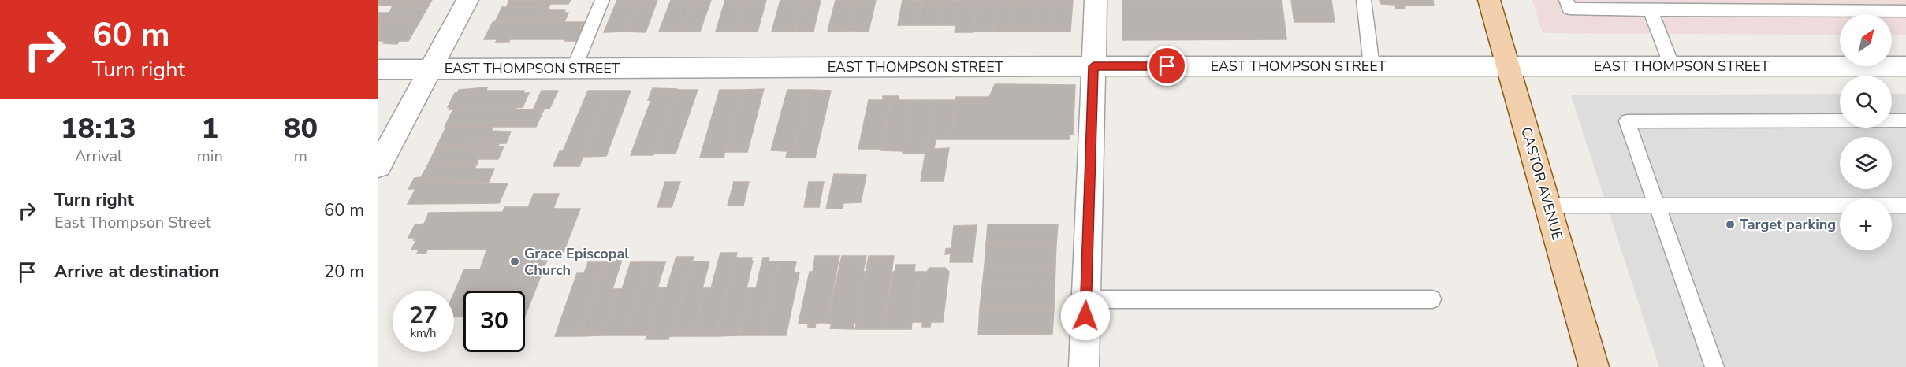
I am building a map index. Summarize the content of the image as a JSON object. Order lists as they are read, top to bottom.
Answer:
{
  "streets": {
    "main road": ["CASTOR AVENUE"],
    "street": ["EAST THOMPSON STREET"]
  },
  "crossings": [
    ["EAST THOMPSON STREET", "CASTOR AVENUE"]
  ],
  "places": ["Target parking", "Grace Episcopal Church"],
  "north": "top right",
  "page": {
    "turn": ["60 m", "Turn right"],
    "map_buttons": "+",
    "eta": [
      "18:13",
      "Arrival",
      "1",
      "min",
      "80",
      "m"
    ],
    "list": [
      {
        "name": "Turn right",
        "note": "East Thompson Street",
        "value": "60 m"
      },
      {
        "name": "Arrive at destination",
        "value": "20 m"
      }
    ],
    "speed": "27 km/h",
    "limit": "30"
  }
}
